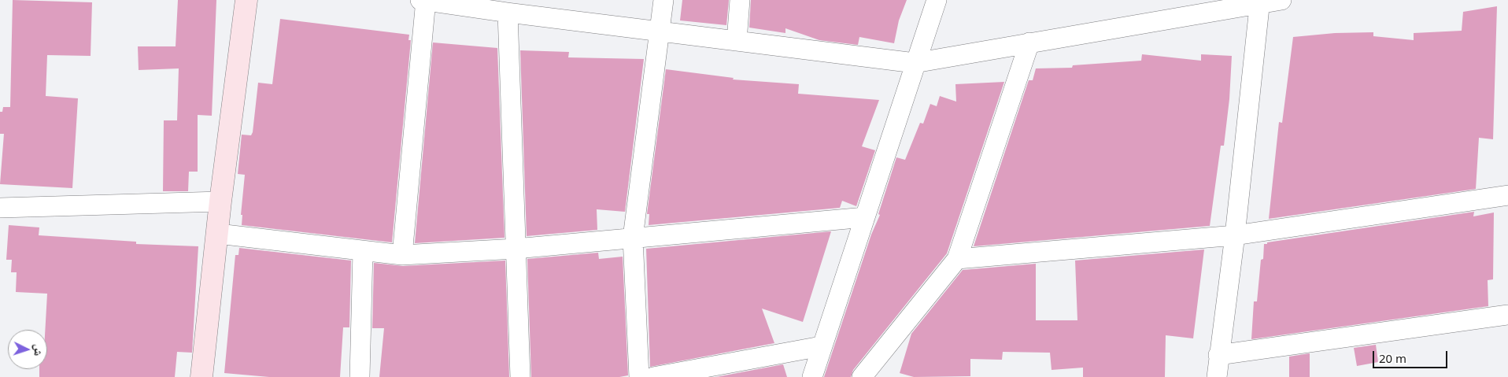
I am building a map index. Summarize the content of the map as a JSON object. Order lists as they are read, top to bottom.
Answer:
{
  "scale_bar": "20 m",
  "north": "right"
}
